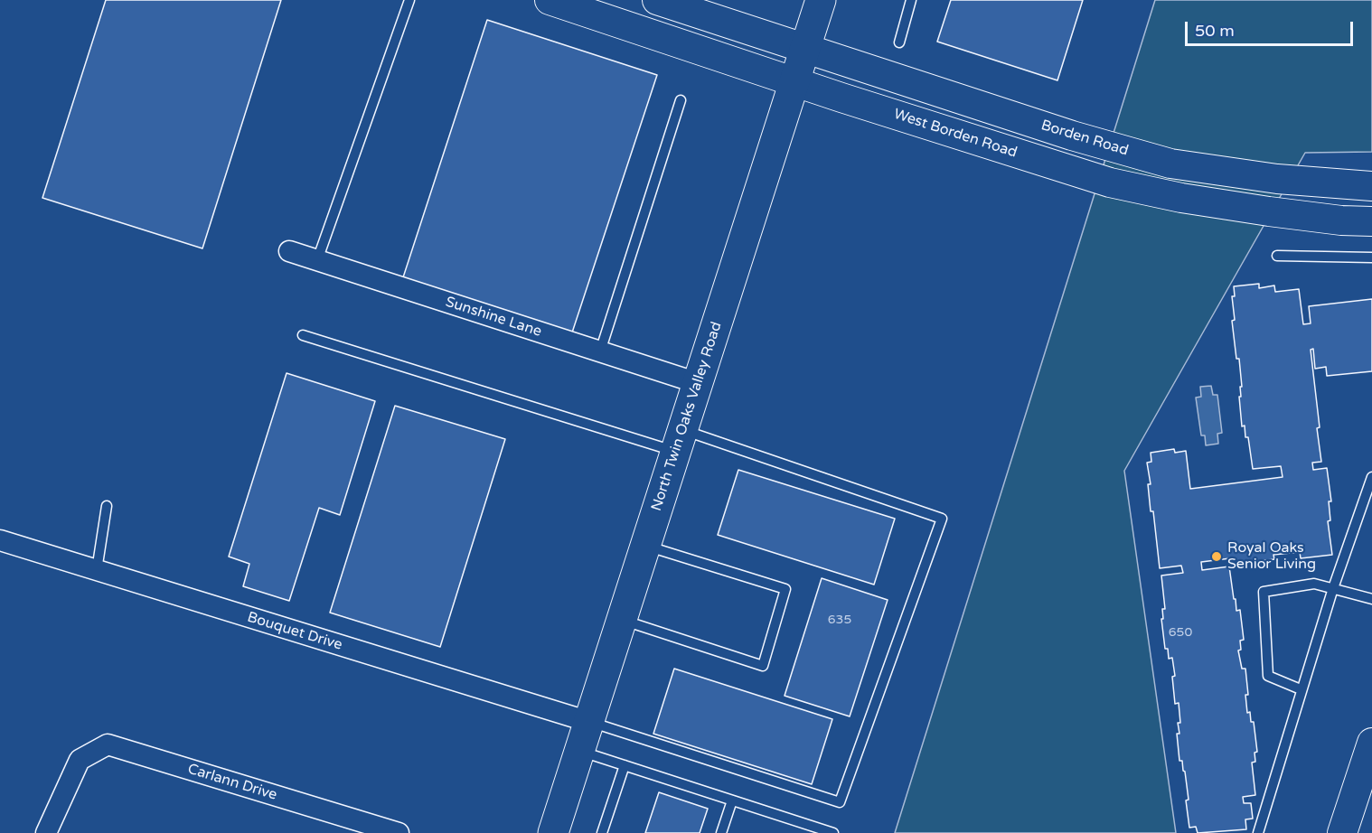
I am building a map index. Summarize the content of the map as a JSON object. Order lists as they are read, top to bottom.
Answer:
{
  "streets": {
    "main road": ["West Borden Road", "Borden Road", "North Twin Oaks Valley Road"],
    "street": ["Sunshine Lane", "Bouquet Drive", "Carlann Drive"]
  },
  "crossings": [
    ["West Borden Road", "North Twin Oaks Valley Road"],
    ["Borden Road", "North Twin Oaks Valley Road"],
    ["Sunshine Lane", "North Twin Oaks Valley Road"],
    ["North Twin Oaks Valley Road", "Bouquet Drive"]
  ],
  "places": ["Royal Oaks Senior Living"],
  "house_numbers": ["635", "650"],
  "scale_bar": "50 m"
}
